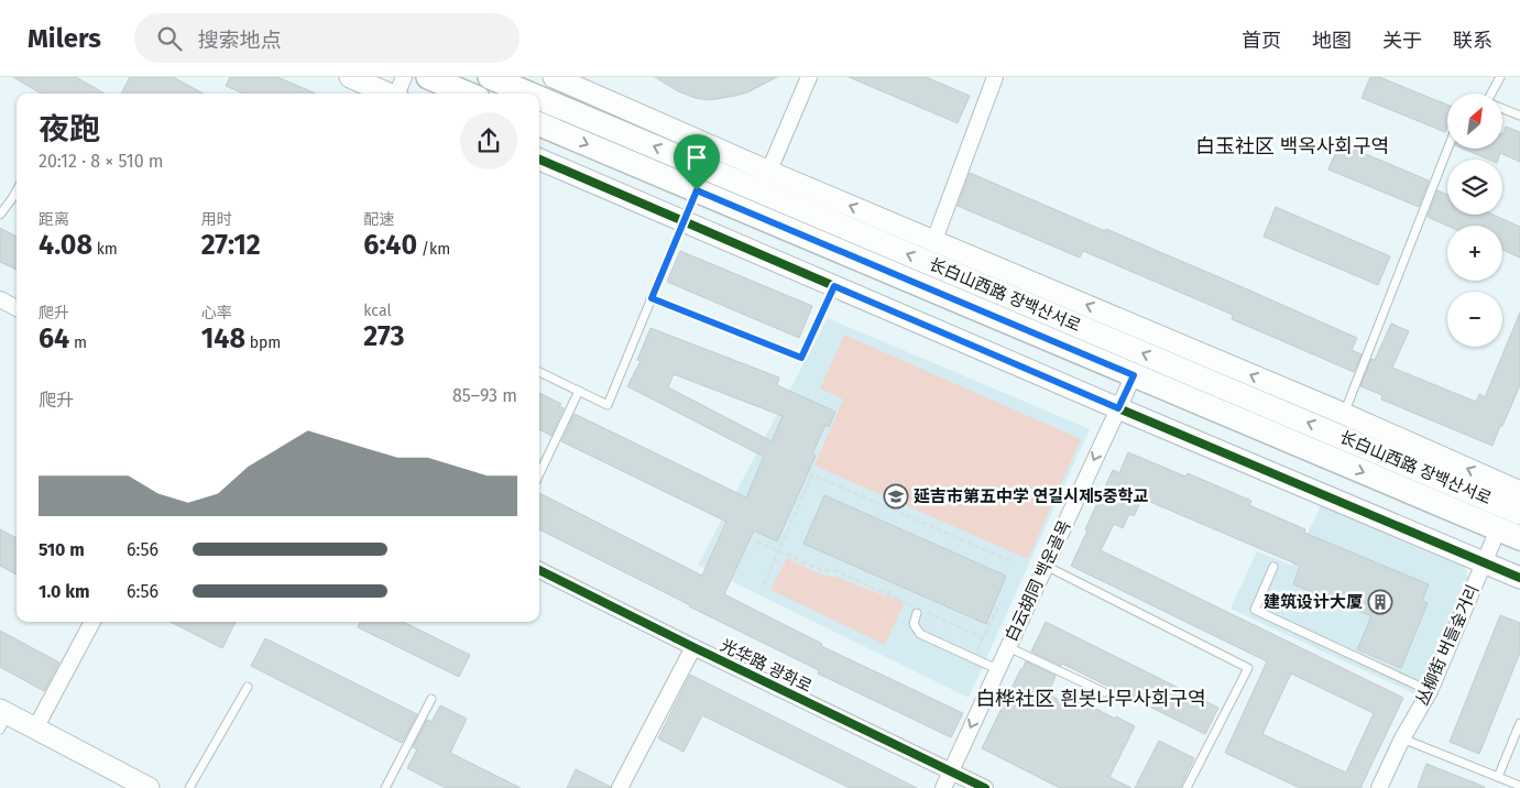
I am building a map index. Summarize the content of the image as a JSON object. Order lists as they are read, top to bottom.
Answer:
{
  "streets": {
    "main road": ["长白山西路 장백산서로"],
    "street": ["白云胡同 백운골목", "丛柳街 버들숲거리", "光华路 광화로"]
  },
  "crossings": [
    ["长白山西路 장백산서로", "白云胡同 백운골목"],
    ["长白山西路 장백산서로", "丛柳街 버들숲거리"],
    ["白云胡同 백운골목", "光华路 광화로"]
  ],
  "one_way": ["白云胡同 백운골목"],
  "districts": ["白玉社区 백옥사회구역", "白桦社区 흰봇나무사회구역"],
  "places": {
    "school or university": ["延吉市第五中学 연길시제5중학교"],
    "building": ["建筑设计大厦"]
  },
  "north": "top right",
  "page": {
    "header": "Milers",
    "search": "搜索地点",
    "nav": [
      "首页",
      "地图",
      "关于",
      "联系"
    ],
    "map_buttons": ["+", "−"],
    "heading": ["夜跑", "20:12 · 8 × 510 m"],
    "stats": [
      ["距离", "4.08 km"],
      ["用时", "27:12"],
      ["配速", "6:40 /km"],
      ["爬升", "64 m"],
      ["心率", "148 bpm"],
      ["kcal", "273"]
    ],
    "chart": ["爬升", "85–93 m"],
    "list": [
      {
        "name": "510 m",
        "note": "6:56"
      },
      {
        "name": "1.0 km",
        "note": "6:56"
      }
    ]
  }
}
